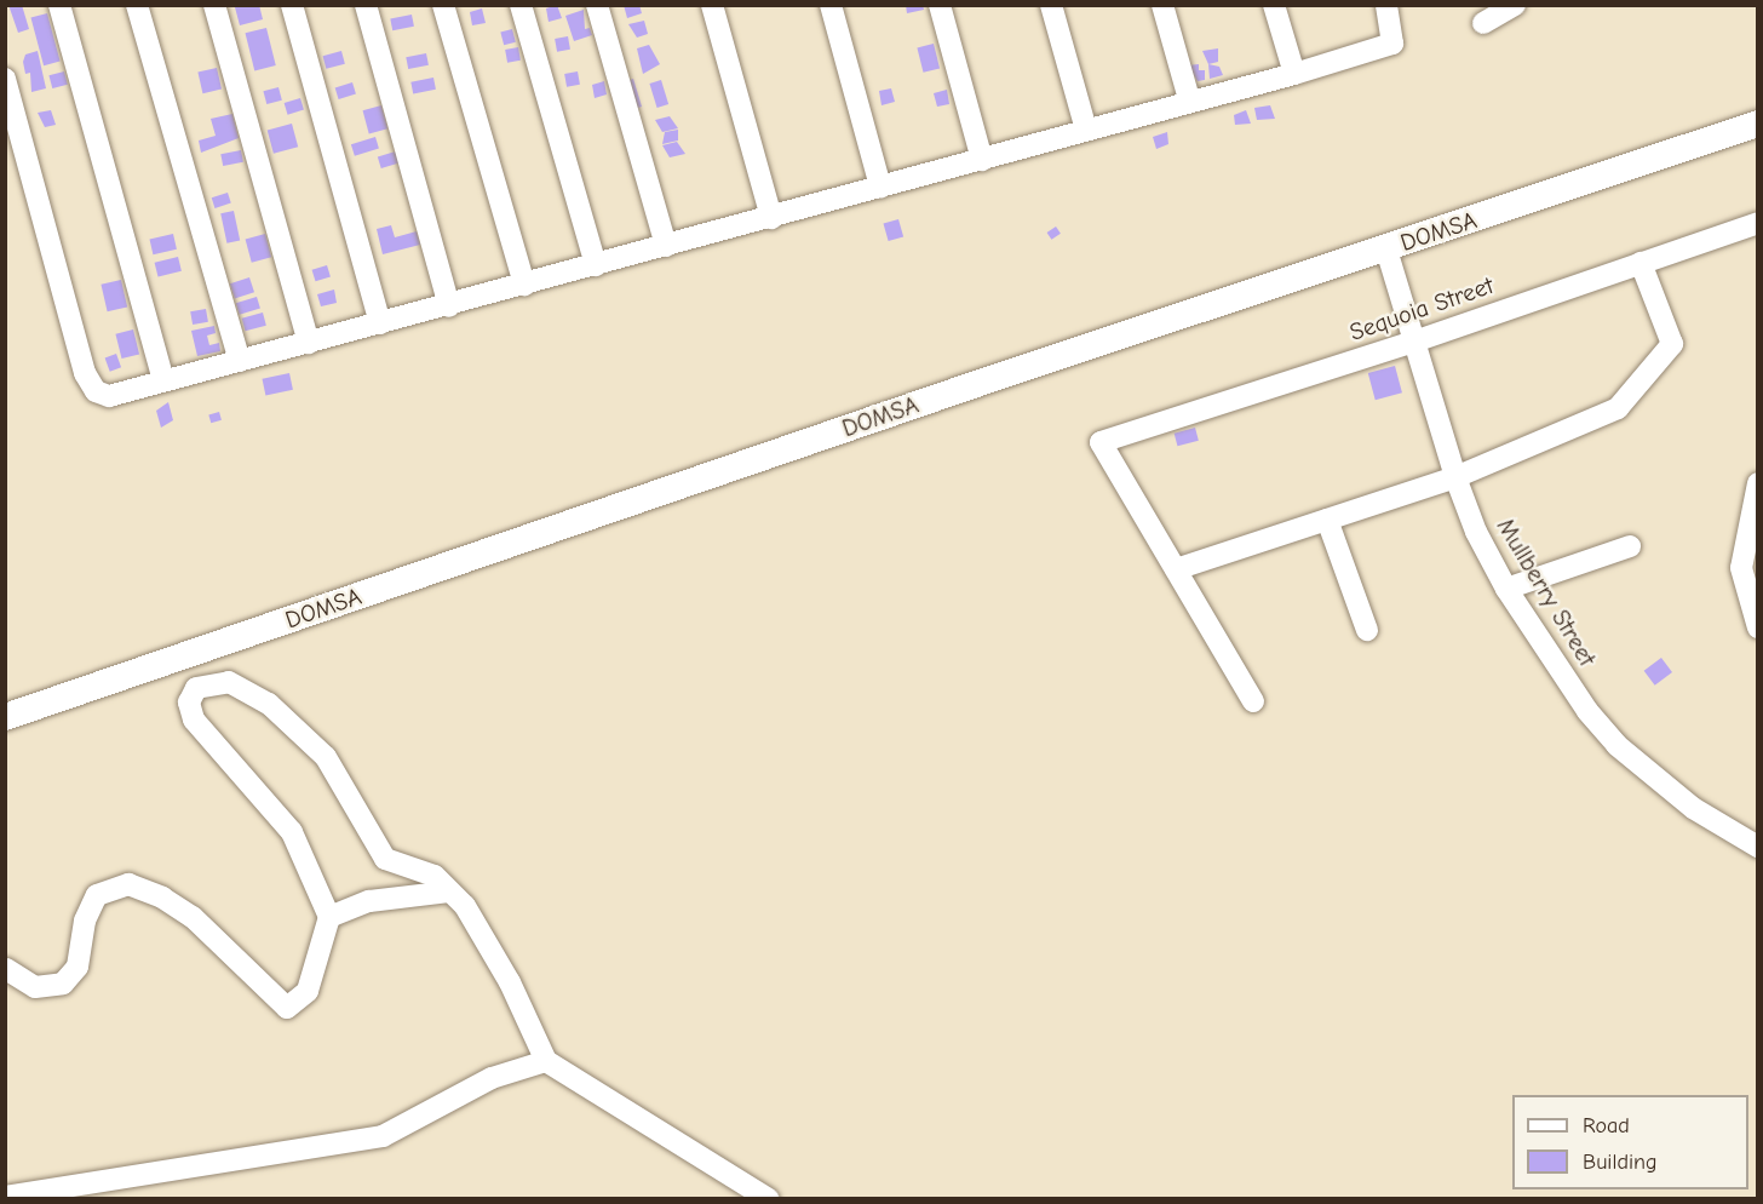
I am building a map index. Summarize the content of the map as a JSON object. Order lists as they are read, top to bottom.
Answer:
{
  "streets": {
    "main road": ["DOMSA"],
    "street": ["Sequoia Street", "Mullberry Street"]
  },
  "crossings": [
    ["DOMSA", "Mullberry Street"],
    ["Sequoia Street", "Mullberry Street"]
  ],
  "legend": ["Road", "Building"]
}
